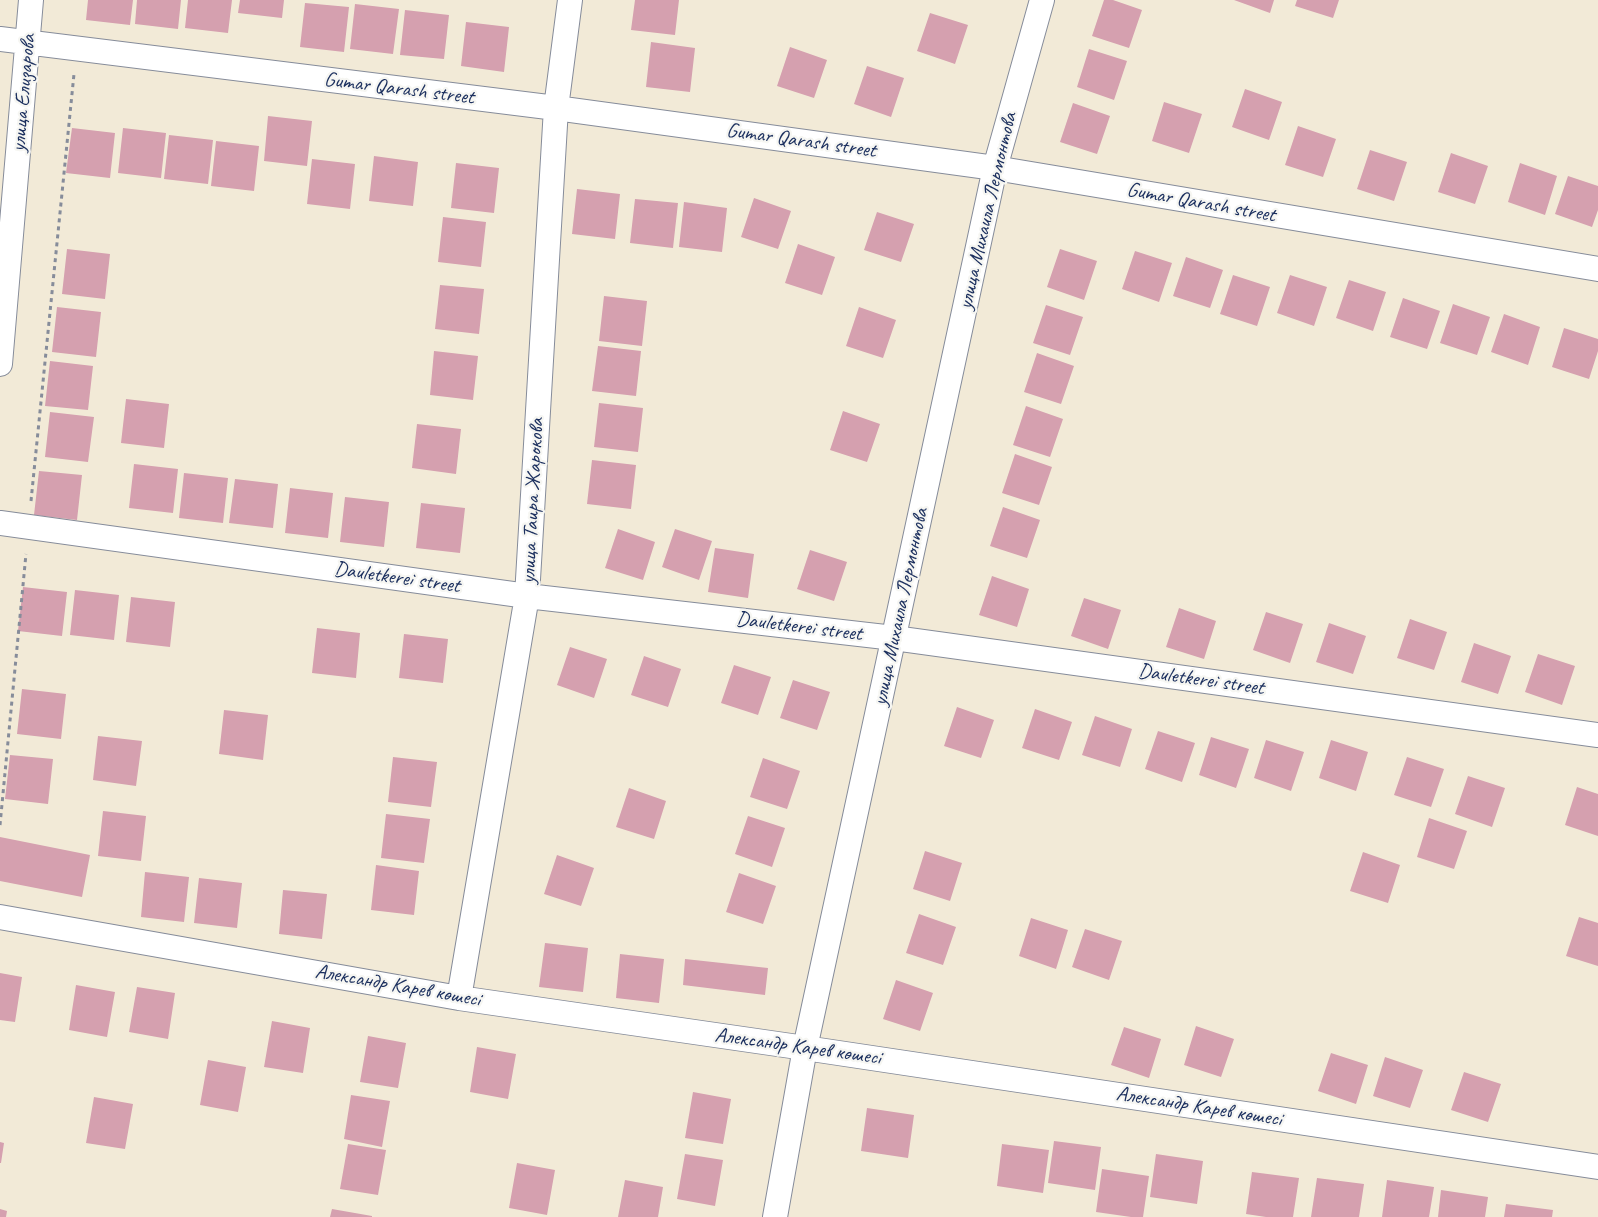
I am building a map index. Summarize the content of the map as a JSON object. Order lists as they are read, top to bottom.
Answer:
{
  "streets": {
    "street": [
      "Gumar Qarash street",
      "улица Елизарова",
      "улица Михаила Лермонтова",
      "улица Таира Жарокова",
      "Dauletkerei street",
      "Александр Карев көшесі"
    ]
  },
  "crossings": [
    ["Gumar Qarash street", "улица Елизарова"],
    ["Gumar Qarash street", "улица Михаила Лермонтова"],
    ["Gumar Qarash street", "улица Таира Жарокова"],
    ["улица Михаила Лермонтова", "Dauletkerei street"],
    ["улица Михаила Лермонтова", "Александр Карев көшесі"],
    ["улица Таира Жарокова", "Dauletkerei street"],
    ["улица Таира Жарокова", "Александр Карев көшесі"]
  ]
}
